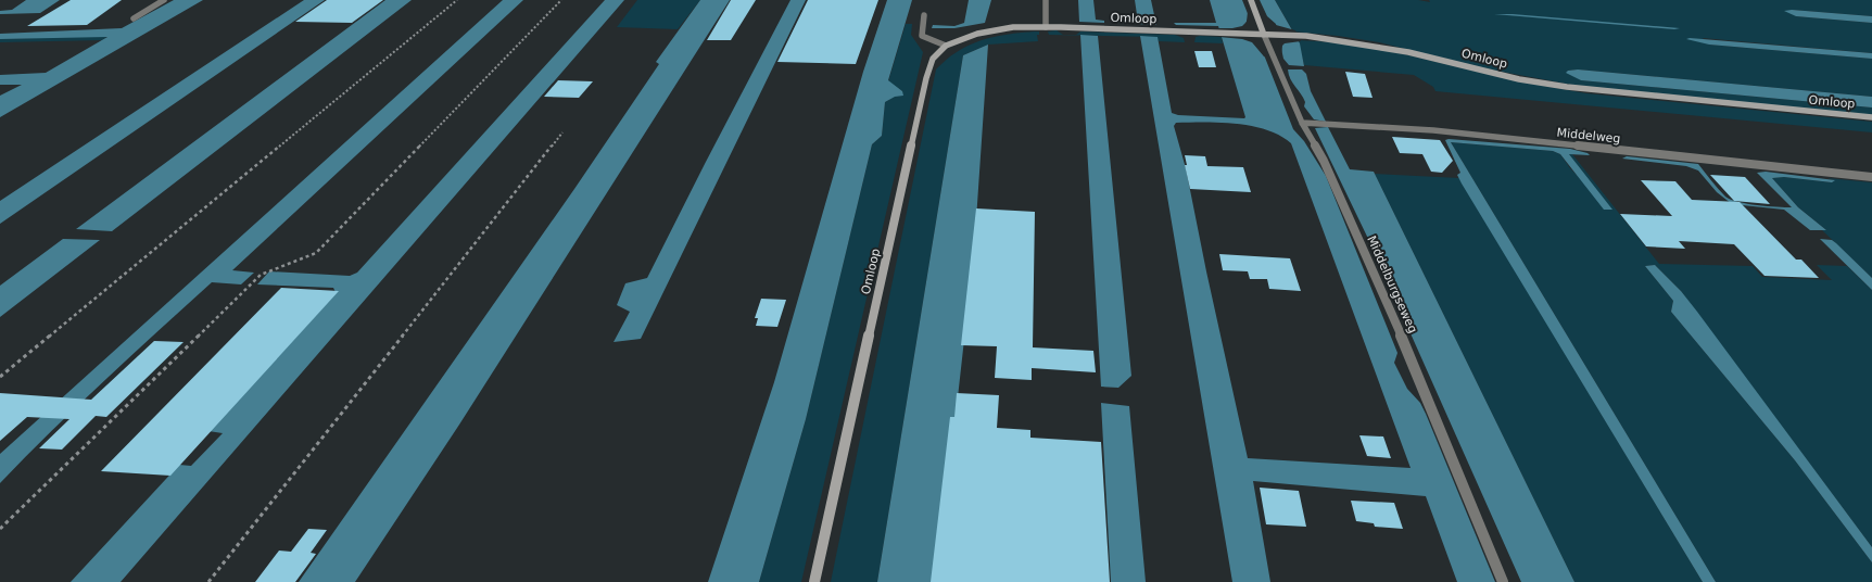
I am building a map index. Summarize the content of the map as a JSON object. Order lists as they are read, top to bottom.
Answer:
{
  "streets": {
    "street": ["Omloop", "Middelweg", "Middelburgseweg"]
  },
  "crossings": [
    ["Omloop", "Middelburgseweg"],
    ["Middelweg", "Middelburgseweg"]
  ]
}
